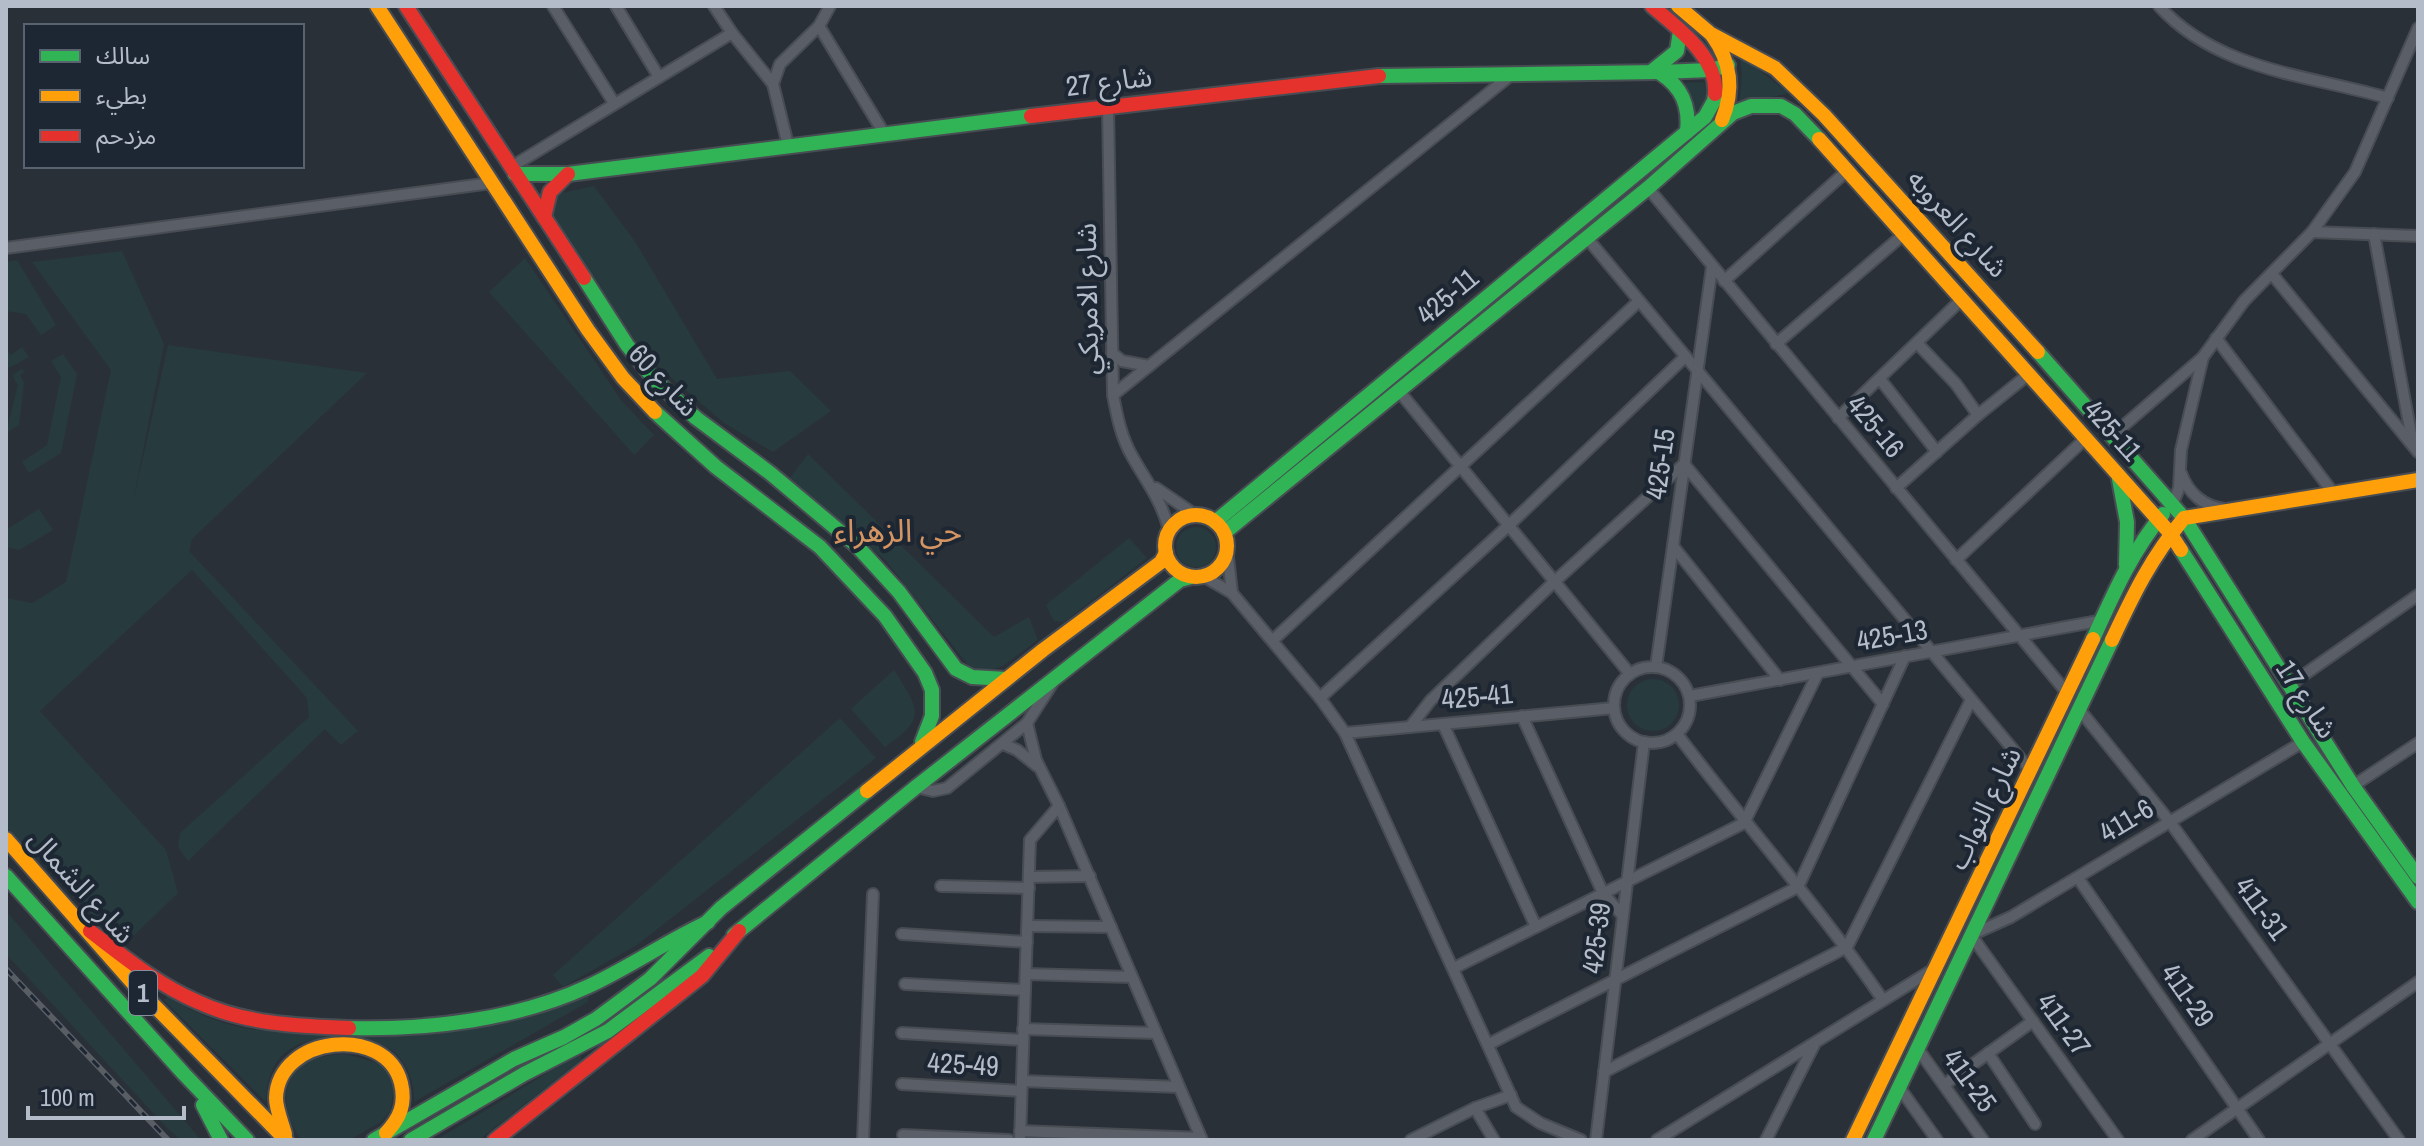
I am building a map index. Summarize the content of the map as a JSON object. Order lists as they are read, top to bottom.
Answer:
{
  "streets": {
    "main road": [
      "شارع 27",
      "شارع العروبه",
      "425-11",
      "شارع 60",
      "شارع 17",
      "شارع النواب",
      "شارع الشمال",
      "1"
    ],
    "street": [
      "شارع الامريكي",
      "425-16",
      "425-15",
      "425-13",
      "425-41",
      "411-6",
      "411-31",
      "425-39",
      "411-29",
      "411-27",
      "425-49",
      "411-25"
    ]
  },
  "crossings": [
    ["شارع 27", "425-11"],
    ["شارع 27", "شارع الامريكي"],
    ["شارع 27", "شارع 60"],
    ["شارع العروبه", "شارع 17"],
    ["شارع العروبه", "شارع النواب"],
    ["425-11", "شارع الامريكي"],
    ["425-11", "425-16"],
    ["425-11", "شارع 17"],
    ["425-11", "شارع النواب"],
    ["425-16", "425-15"],
    ["425-16", "425-13"],
    ["425-16", "شارع النواب"],
    ["425-15", "425-13"],
    ["425-15", "425-41"],
    ["425-15", "425-39"],
    ["425-13", "425-41"],
    ["425-13", "شارع النواب"],
    ["425-13", "425-39"],
    ["425-41", "425-39"],
    ["شارع 17", "شارع النواب"],
    ["شارع 17", "411-6"],
    ["شارع النواب", "411-6"],
    ["شارع النواب", "411-31"],
    ["شارع النواب", "411-27"],
    ["شارع النواب", "411-25"],
    ["411-6", "411-31"],
    ["411-6", "411-29"],
    ["411-6", "411-27"]
  ],
  "districts": ["حي الزهراء"],
  "legend": ["سالك", "بطيء", "مزدحم"],
  "scale_bar": "100 m"
}
